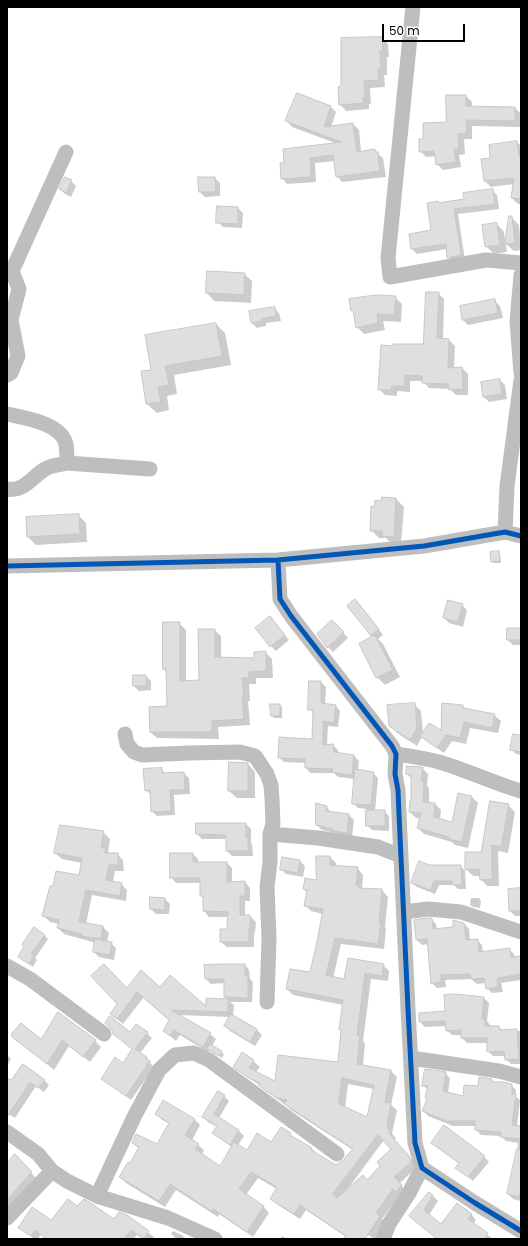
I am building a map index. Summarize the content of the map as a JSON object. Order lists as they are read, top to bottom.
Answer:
{
  "scale_bar": "50 m"
}
